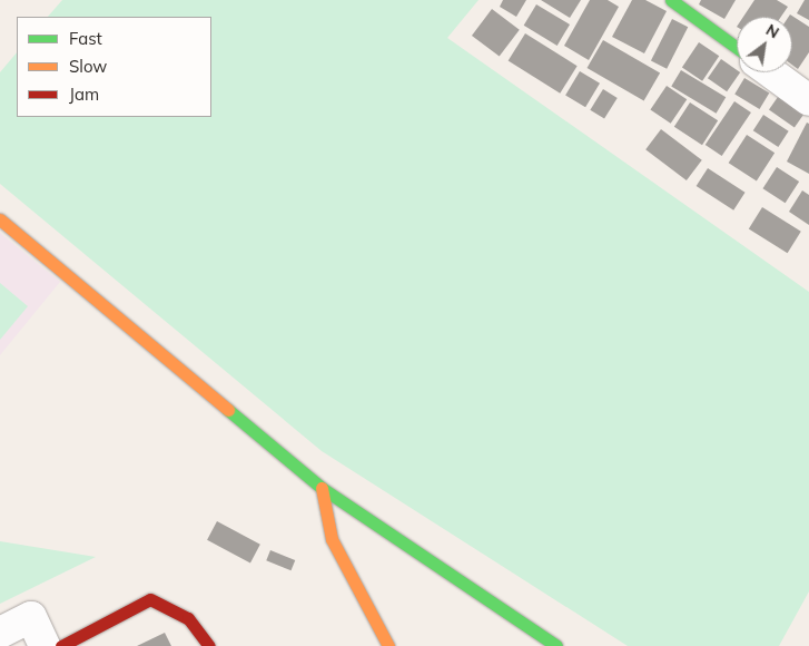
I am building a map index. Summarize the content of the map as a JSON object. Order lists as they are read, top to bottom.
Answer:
{
  "legend": ["Fast", "Slow", "Jam"],
  "north": "top right"
}
